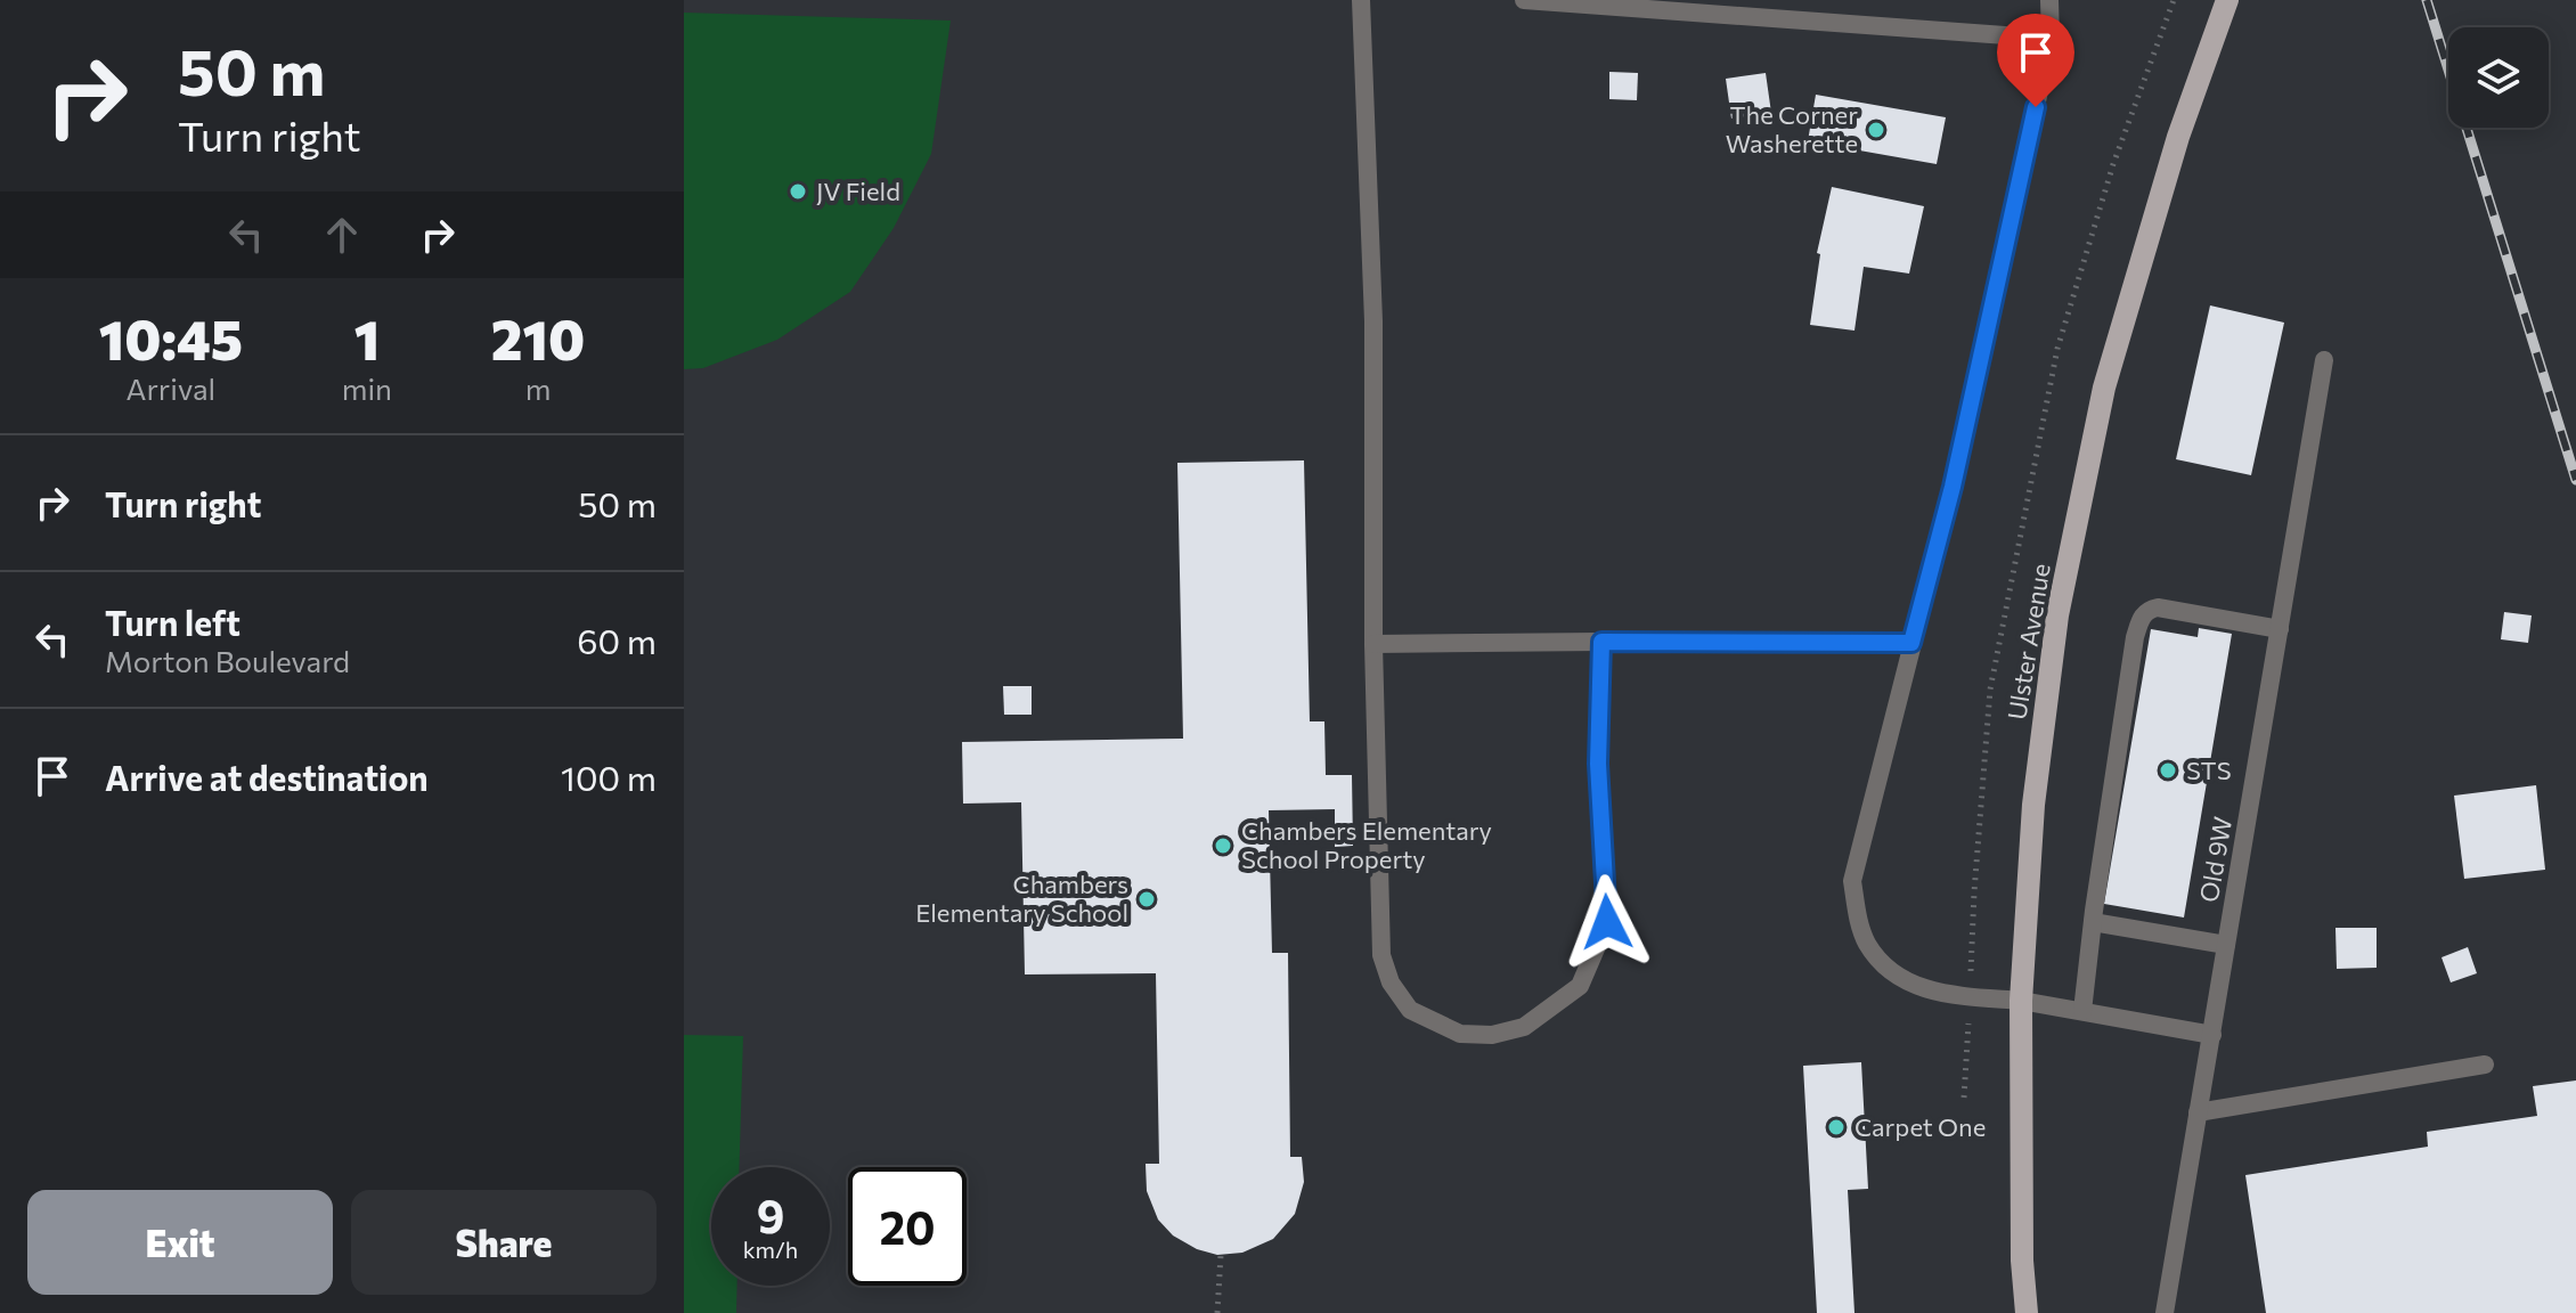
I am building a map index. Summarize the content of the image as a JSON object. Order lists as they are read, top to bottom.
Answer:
{
  "streets": {
    "main road": ["Ulster Avenue"],
    "street": ["Old 9W"]
  },
  "places": [
    "The Corner Washerette",
    "JV Field",
    "STS",
    "Chambers Elementary School Property",
    "Chambers Elementary School",
    "Carpet One"
  ],
  "page": {
    "turn": ["50 m", "Turn right"],
    "eta": [
      "10:45",
      "Arrival",
      "1",
      "min",
      "210",
      "m"
    ],
    "list": [
      {
        "name": "Turn right",
        "value": "50 m"
      },
      {
        "name": "Turn left",
        "note": "Morton Boulevard",
        "value": "60 m"
      },
      {
        "name": "Arrive at destination",
        "value": "100 m"
      }
    ],
    "speed": "9 km/h",
    "limit": "20",
    "buttons": ["Exit", "Share"]
  }
}
